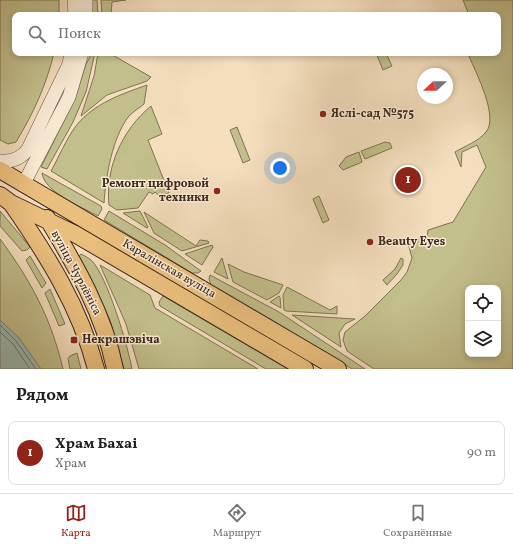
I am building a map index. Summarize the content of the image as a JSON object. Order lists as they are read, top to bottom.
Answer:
{
  "streets": {
    "main road": ["Каралінская вуліца", "вуліца Чурлёніса"]
  },
  "crossings": [
    ["Каралінская вуліца", "вуліца Чурлёніса"]
  ],
  "places": {
    "other": ["Яслі-сад №575", "Ремонт цифровой техники", "Beauty Eyes"],
    "transit": ["Некрашэвіча"]
  },
  "north": "left",
  "page": {
    "search": "Поиск",
    "pins": "1",
    "heading": "Рядом",
    "list": [
      {
        "mark": "1",
        "name": "Храм Бахаі",
        "note": "Храм",
        "value": "90 m"
      }
    ],
    "nav": ["Карта", "Маршрут", "Сохранённые"]
  }
}
